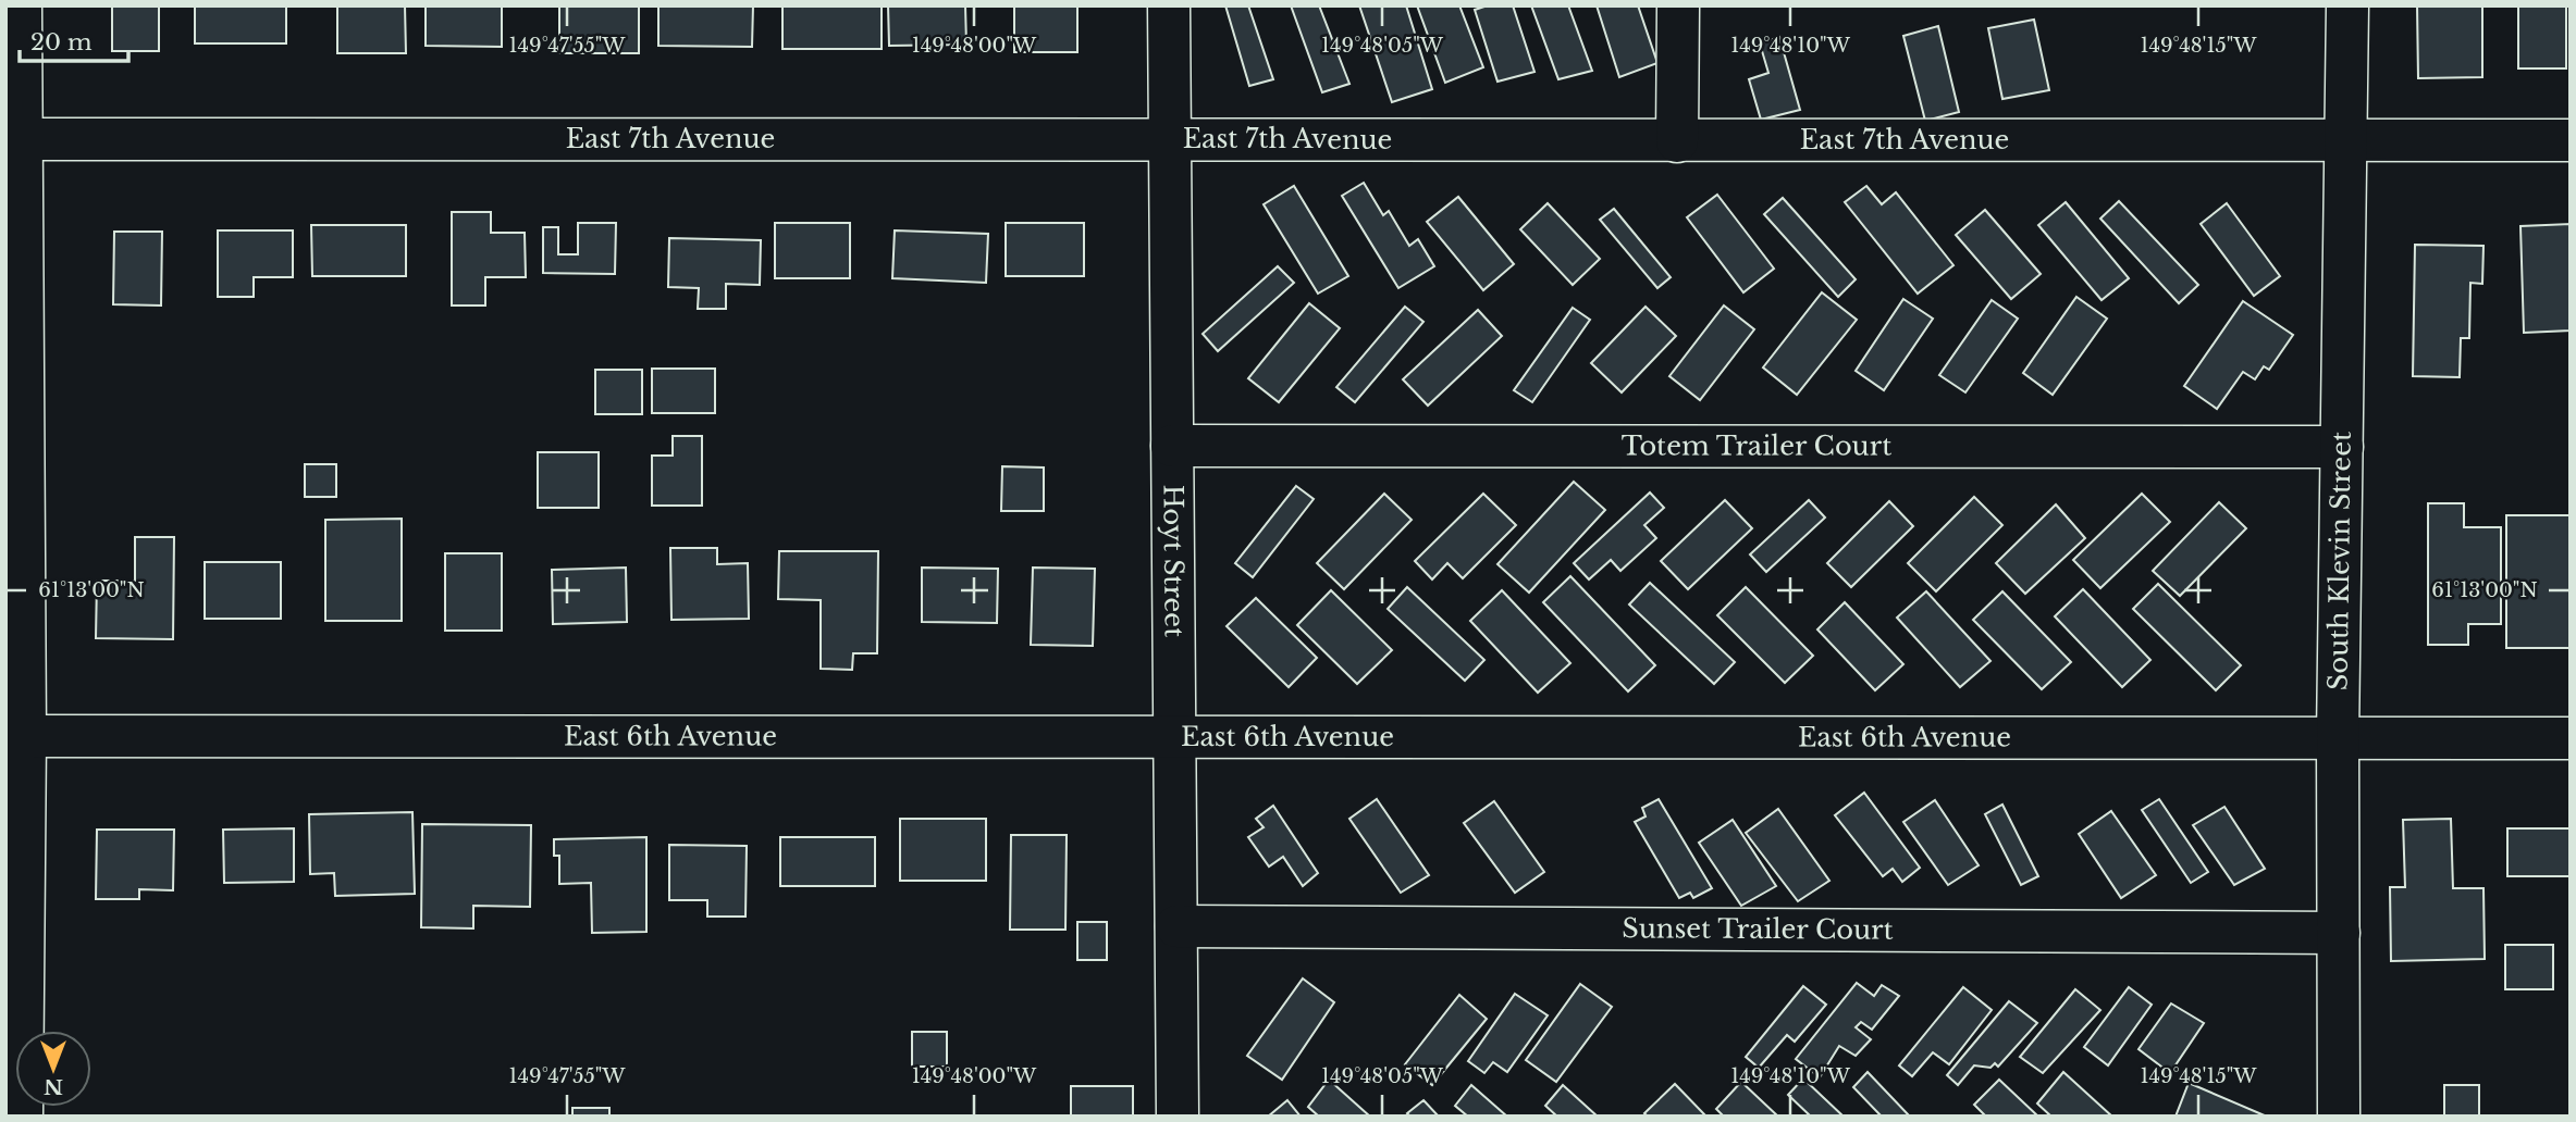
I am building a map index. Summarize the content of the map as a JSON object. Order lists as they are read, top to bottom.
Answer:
{
  "streets": {
    "street": [
      "East 7th Avenue",
      "Totem Trailer Court",
      "Hoyt Street",
      "South Klevin Street",
      "East 6th Avenue",
      "Sunset Trailer Court"
    ]
  },
  "crossings": [
    ["East 7th Avenue", "Hoyt Street"],
    ["East 7th Avenue", "South Klevin Street"],
    ["Totem Trailer Court", "Hoyt Street"],
    ["Totem Trailer Court", "South Klevin Street"],
    ["Hoyt Street", "East 6th Avenue"],
    ["Hoyt Street", "Sunset Trailer Court"],
    ["South Klevin Street", "East 6th Avenue"],
    ["South Klevin Street", "Sunset Trailer Court"]
  ],
  "scale_bar": "20 m",
  "north": "bottom",
  "coordinates": [
    "149°47'55\"W",
    "149°48'00\"W",
    "149°48'05\"W",
    "149°48'10\"W",
    "149°48'15\"W",
    "61°13'00\"N"
  ]
}
